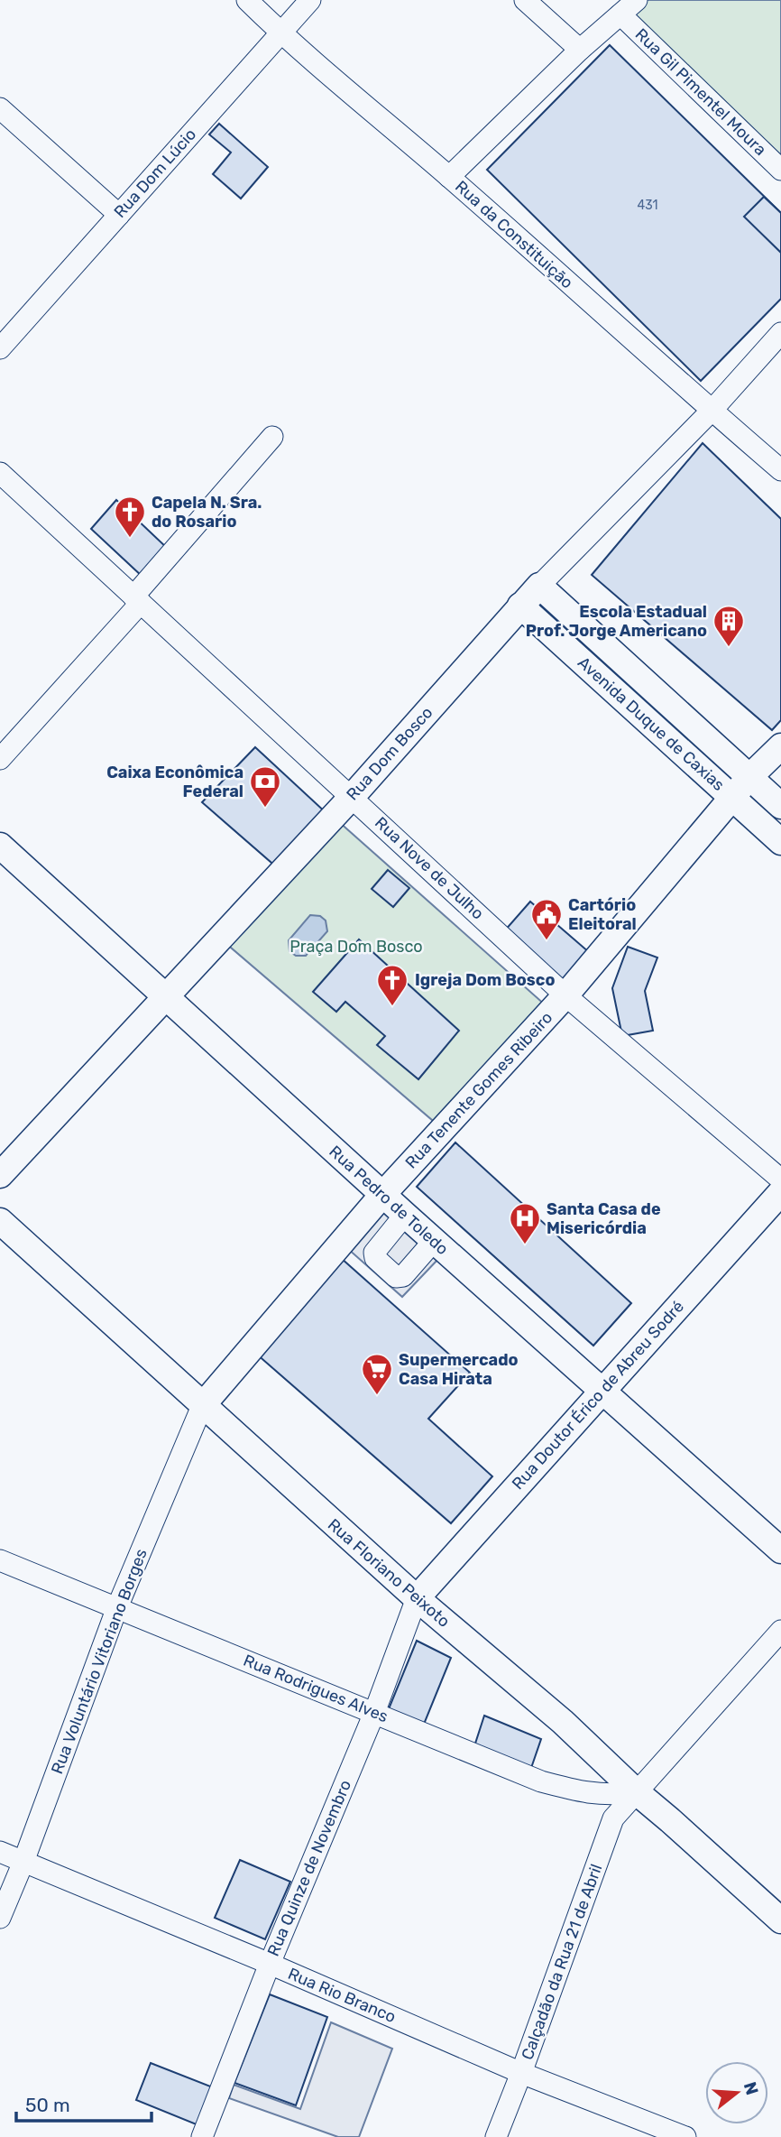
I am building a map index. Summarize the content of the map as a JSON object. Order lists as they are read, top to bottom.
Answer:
{
  "streets": {
    "main road": [
      "Avenida Duque de Caxias",
      "Rua Dom Bosco",
      "Rua Tenente Gomes Ribeiro",
      "Rua Pedro de Toledo",
      "Rua Doutor Érico de Abreu Sodré",
      "Rua Floriano Peixoto"
    ],
    "street": [
      "Rua Gil Pimentel Moura",
      "Rua Dom Lúcio",
      "Rua da Constituição",
      "Rua Nove de Julho",
      "Rua Voluntário Vitoriano Borges",
      "Rua Rodrigues Alves",
      "Rua Quinze de Novembro",
      "Calçadão da Rua 21 de Abril",
      "Rua Rio Branco"
    ]
  },
  "crossings": [
    ["Rua Dom Lúcio", "Rua da Constituição"],
    ["Rua da Constituição", "Rua Dom Bosco"],
    ["Avenida Duque de Caxias", "Rua Dom Bosco"],
    ["Avenida Duque de Caxias", "Rua Tenente Gomes Ribeiro"],
    ["Rua Dom Bosco", "Rua Nove de Julho"],
    ["Rua Dom Bosco", "Rua Pedro de Toledo"],
    ["Rua Nove de Julho", "Rua Tenente Gomes Ribeiro"],
    ["Rua Tenente Gomes Ribeiro", "Rua Pedro de Toledo"],
    ["Rua Tenente Gomes Ribeiro", "Rua Floriano Peixoto"],
    ["Rua Tenente Gomes Ribeiro", "Rua Voluntário Vitoriano Borges"],
    ["Rua Pedro de Toledo", "Rua Doutor Érico de Abreu Sodré"],
    ["Rua Doutor Érico de Abreu Sodré", "Rua Floriano Peixoto"],
    ["Rua Doutor Érico de Abreu Sodré", "Rua Quinze de Novembro"],
    ["Rua Floriano Peixoto", "Rua Voluntário Vitoriano Borges"],
    ["Rua Floriano Peixoto", "Rua Rodrigues Alves"],
    ["Rua Floriano Peixoto", "Rua Quinze de Novembro"],
    ["Rua Floriano Peixoto", "Calçadão da Rua 21 de Abril"],
    ["Rua Voluntário Vitoriano Borges", "Rua Rodrigues Alves"],
    ["Rua Voluntário Vitoriano Borges", "Rua Rio Branco"],
    ["Rua Rodrigues Alves", "Rua Quinze de Novembro"],
    ["Rua Rodrigues Alves", "Calçadão da Rua 21 de Abril"],
    ["Rua Quinze de Novembro", "Rua Rio Branco"],
    ["Calçadão da Rua 21 de Abril", "Rua Rio Branco"]
  ],
  "parks": ["Praça Dom Bosco"],
  "places": {
    "church": ["Capela N. Sra. do Rosario", "Igreja Dom Bosco"],
    "building": ["Escola Estadual Prof. Jorge Americano"],
    "bank": ["Caixa Econômica Federal"],
    "public building": ["Cartório Eleitoral"],
    "hospital": ["Santa Casa de Misericórdia"],
    "supermarket": ["Supermercado Casa Hirata"]
  },
  "house_numbers": ["431"],
  "scale_bar": "50 m",
  "north": "right"
}
